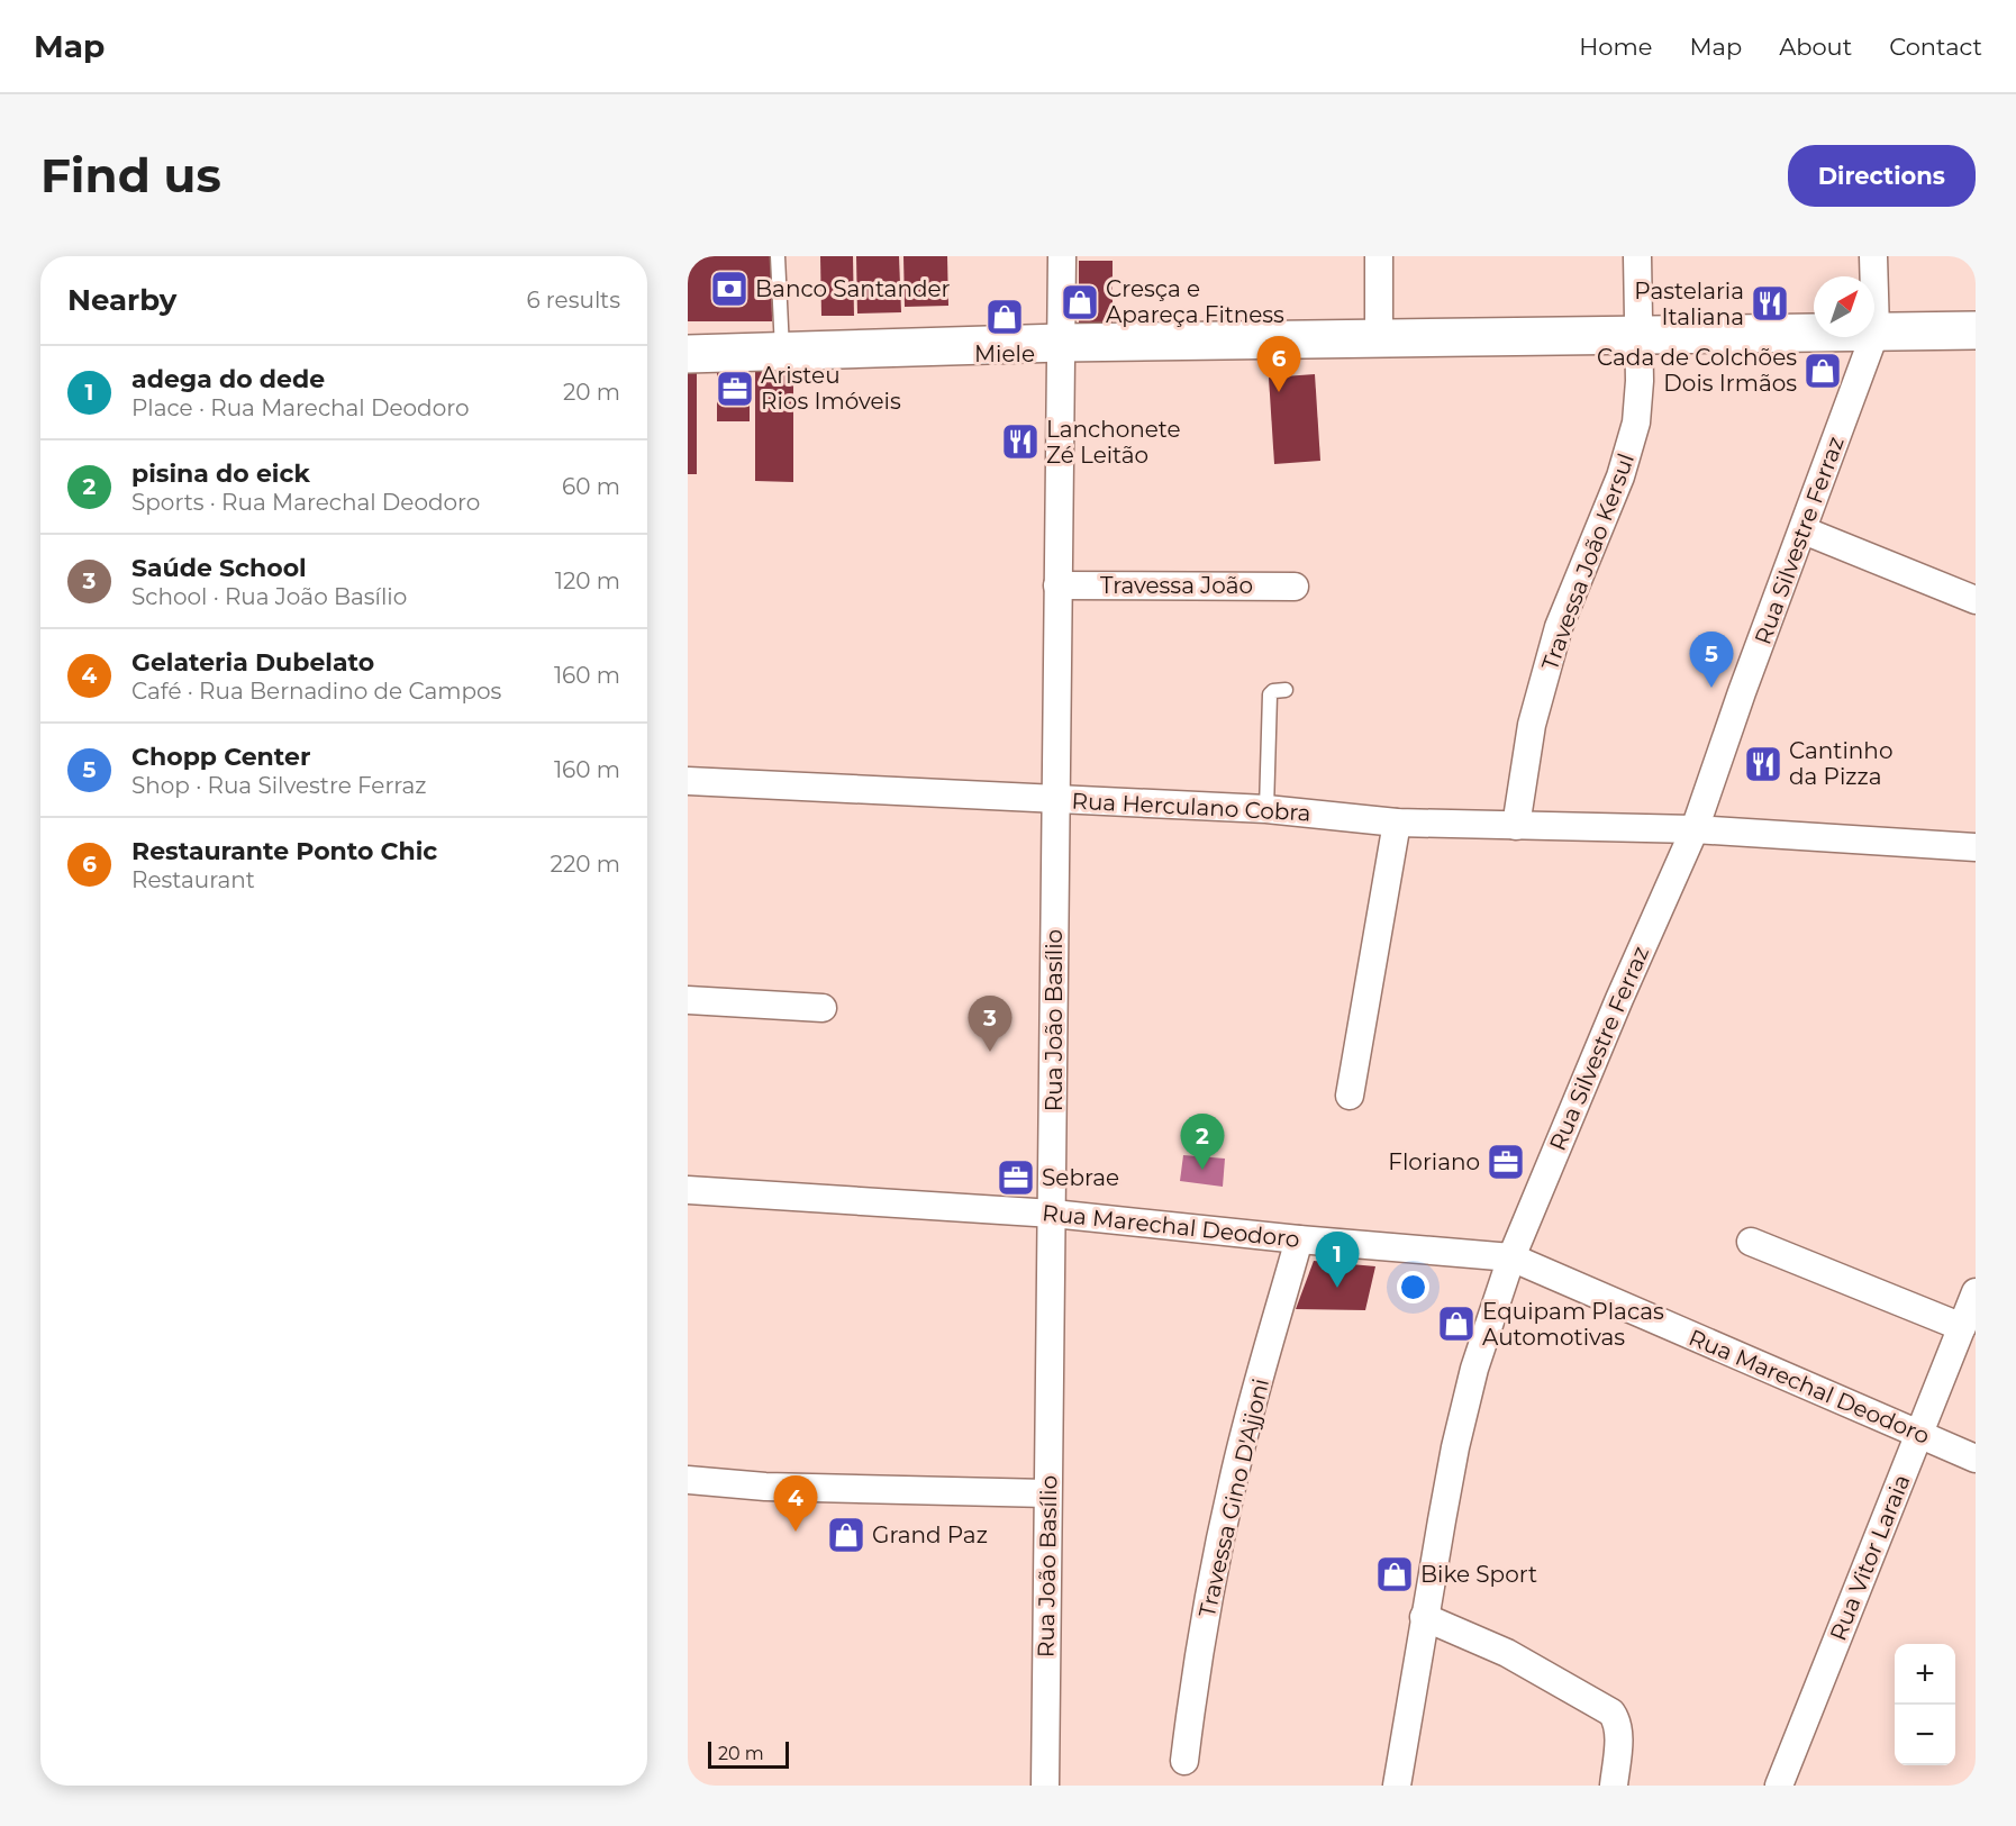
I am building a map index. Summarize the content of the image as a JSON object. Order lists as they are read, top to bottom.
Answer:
{
  "streets": {
    "street": [
      "Rua Silvestre Ferraz",
      "Travessa João Kersul",
      "Travessa João",
      "Rua Herculano Cobra",
      "Rua João Basílio",
      "Rua Marechal Deodoro",
      "Travessa Gino D'Ajjoni",
      "Rua Vitor Laraia"
    ]
  },
  "crossings": [
    ["Rua Silvestre Ferraz", "Rua Herculano Cobra"],
    ["Rua Silvestre Ferraz", "Rua Marechal Deodoro"],
    ["Travessa João Kersul", "Rua Herculano Cobra"],
    ["Travessa João", "Rua João Basílio"],
    ["Rua Herculano Cobra", "Rua João Basílio"],
    ["Rua João Basílio", "Rua Marechal Deodoro"],
    ["Rua Marechal Deodoro", "Travessa Gino D'Ajjoni"],
    ["Rua Marechal Deodoro", "Rua Vitor Laraia"]
  ],
  "places": {
    "bank": ["Banco Santander"],
    "shop": [
      "Cresça e Apareça Fitness",
      "Miele",
      "Cada de Colchões Dois Irmãos",
      "Equipam Placas Automotivas",
      "Grand Paz",
      "Bike Sport"
    ],
    "restaurant": ["Pastelaria Italiana", "Lanchonete Zé Leitão", "Cantinho da Pizza"],
    "office": ["Aristeu Rios Imóveis", "Floriano", "Sebrae"]
  },
  "scale_bar": "20 m",
  "north": "top right",
  "page": {
    "header": "Map",
    "nav": [
      "Home",
      "Map",
      "About",
      "Contact"
    ],
    "buttons": "Directions",
    "title": "Find us",
    "heading": ["Nearby", "6 results"],
    "pins": [
      "6",
      "5",
      "3",
      "2",
      "1",
      "4"
    ],
    "list": [
      {
        "mark": "1",
        "name": "adega do dede",
        "note": "Place · Rua Marechal Deodoro",
        "value": "20 m"
      },
      {
        "mark": "2",
        "name": "pisina do eick",
        "note": "Sports · Rua Marechal Deodoro",
        "value": "60 m"
      },
      {
        "mark": "3",
        "name": "Saúde School",
        "note": "School · Rua João Basílio",
        "value": "120 m"
      },
      {
        "mark": "4",
        "name": "Gelateria Dubelato",
        "note": "Café · Rua Bernadino de Campos",
        "value": "160 m"
      },
      {
        "mark": "5",
        "name": "Chopp Center",
        "note": "Shop · Rua Silvestre Ferraz",
        "value": "160 m"
      },
      {
        "mark": "6",
        "name": "Restaurante Ponto Chic",
        "note": "Restaurant",
        "value": "220 m"
      }
    ],
    "map_buttons": ["+", "−"],
    "scale": "20 m"
  }
}
